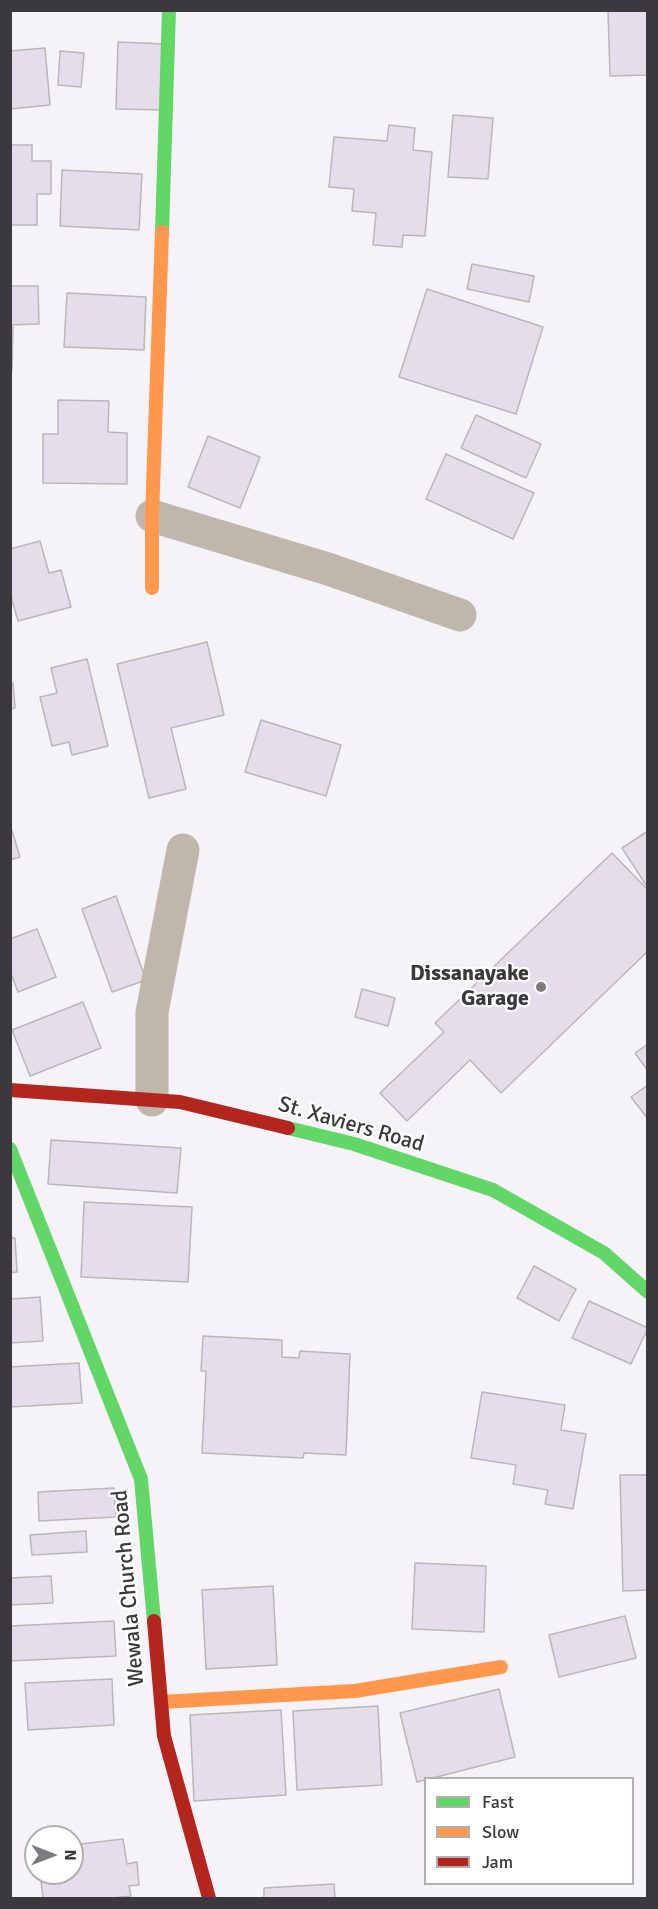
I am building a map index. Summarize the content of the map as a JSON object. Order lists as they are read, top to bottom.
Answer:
{
  "streets": {
    "street": ["St. Xaviers Road", "Wewala Church Road"]
  },
  "places": ["Dissanayake Garage"],
  "legend": ["Fast", "Slow", "Jam"],
  "north": "right"
}
